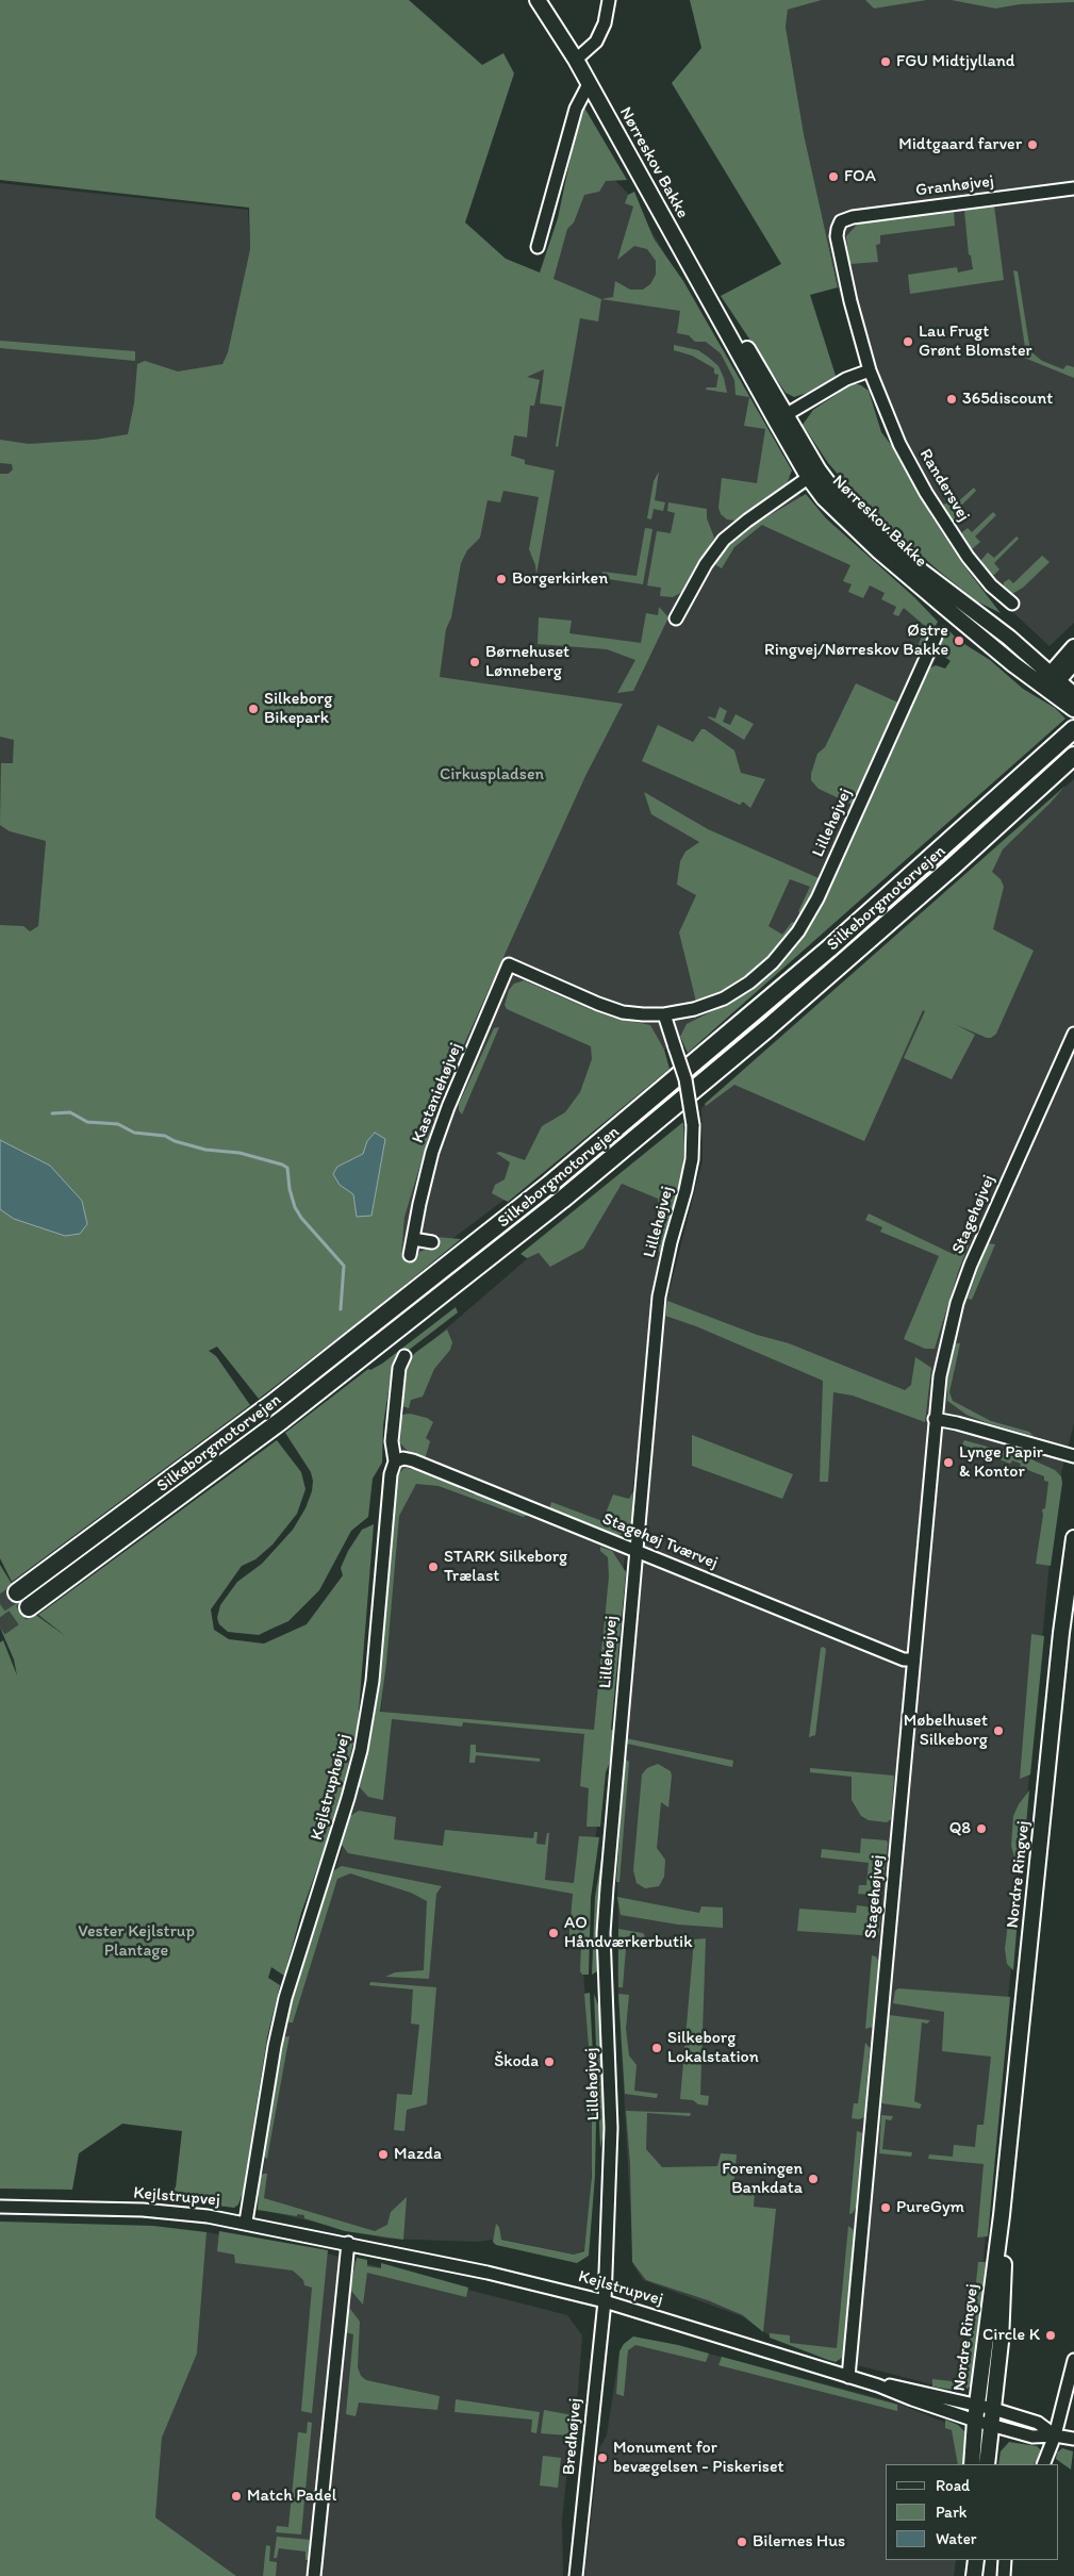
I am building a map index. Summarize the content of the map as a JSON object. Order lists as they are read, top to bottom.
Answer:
{
  "streets": {
    "highway": ["Silkeborgmotorvejen"],
    "main road": ["Nørreskov Bakke", "Nordre Ringvej"],
    "street": [
      "Granhøjvej",
      "Randersvej",
      "Lillehøjvej",
      "Kastaniehøjvej",
      "Stagehøjvej",
      "Stagehøj Tværvej",
      "Kejlstruphøjvej",
      "Kejlstrupvej",
      "Bredhøjvej"
    ]
  },
  "crossings": [
    ["Granhøjvej", "Randersvej"],
    ["Lillehøjvej", "Kastaniehøjvej"],
    ["Lillehøjvej", "Stagehøj Tværvej"],
    ["Lillehøjvej", "Kejlstrupvej"],
    ["Lillehøjvej", "Bredhøjvej"],
    ["Stagehøjvej", "Stagehøj Tværvej"],
    ["Stagehøjvej", "Kejlstrupvej"],
    ["Stagehøj Tværvej", "Kejlstruphøjvej"],
    ["Kejlstruphøjvej", "Kejlstrupvej"],
    ["Nordre Ringvej", "Kejlstrupvej"],
    ["Kejlstrupvej", "Bredhøjvej"]
  ],
  "parks": ["Cirkuspladsen", "Vester Kejlstrup Plantage"],
  "places": [
    "FGU Midtjylland",
    "Midtgaard farver",
    "FOA",
    "Lau Frugt Grønt Blomster",
    "365discount",
    "Borgerkirken",
    "Østre Ringvej/Nørreskov Bakke",
    "Børnehuset Lønneberg",
    "Silkeborg Bikepark",
    "Lynge Papir & Kontor",
    "STARK Silkeborg Trælast",
    "Møbelhuset Silkeborg",
    "Q8",
    "AO Håndværkerbutik",
    "Silkeborg Lokalstation",
    "Škoda",
    "Mazda",
    "Foreningen Bankdata",
    "PureGym",
    "Circle K",
    "Monument for bevægelsen - Piskeriset",
    "Match Padel",
    "Bilernes Hus"
  ],
  "legend": ["Road", "Park", "Water"]
}
